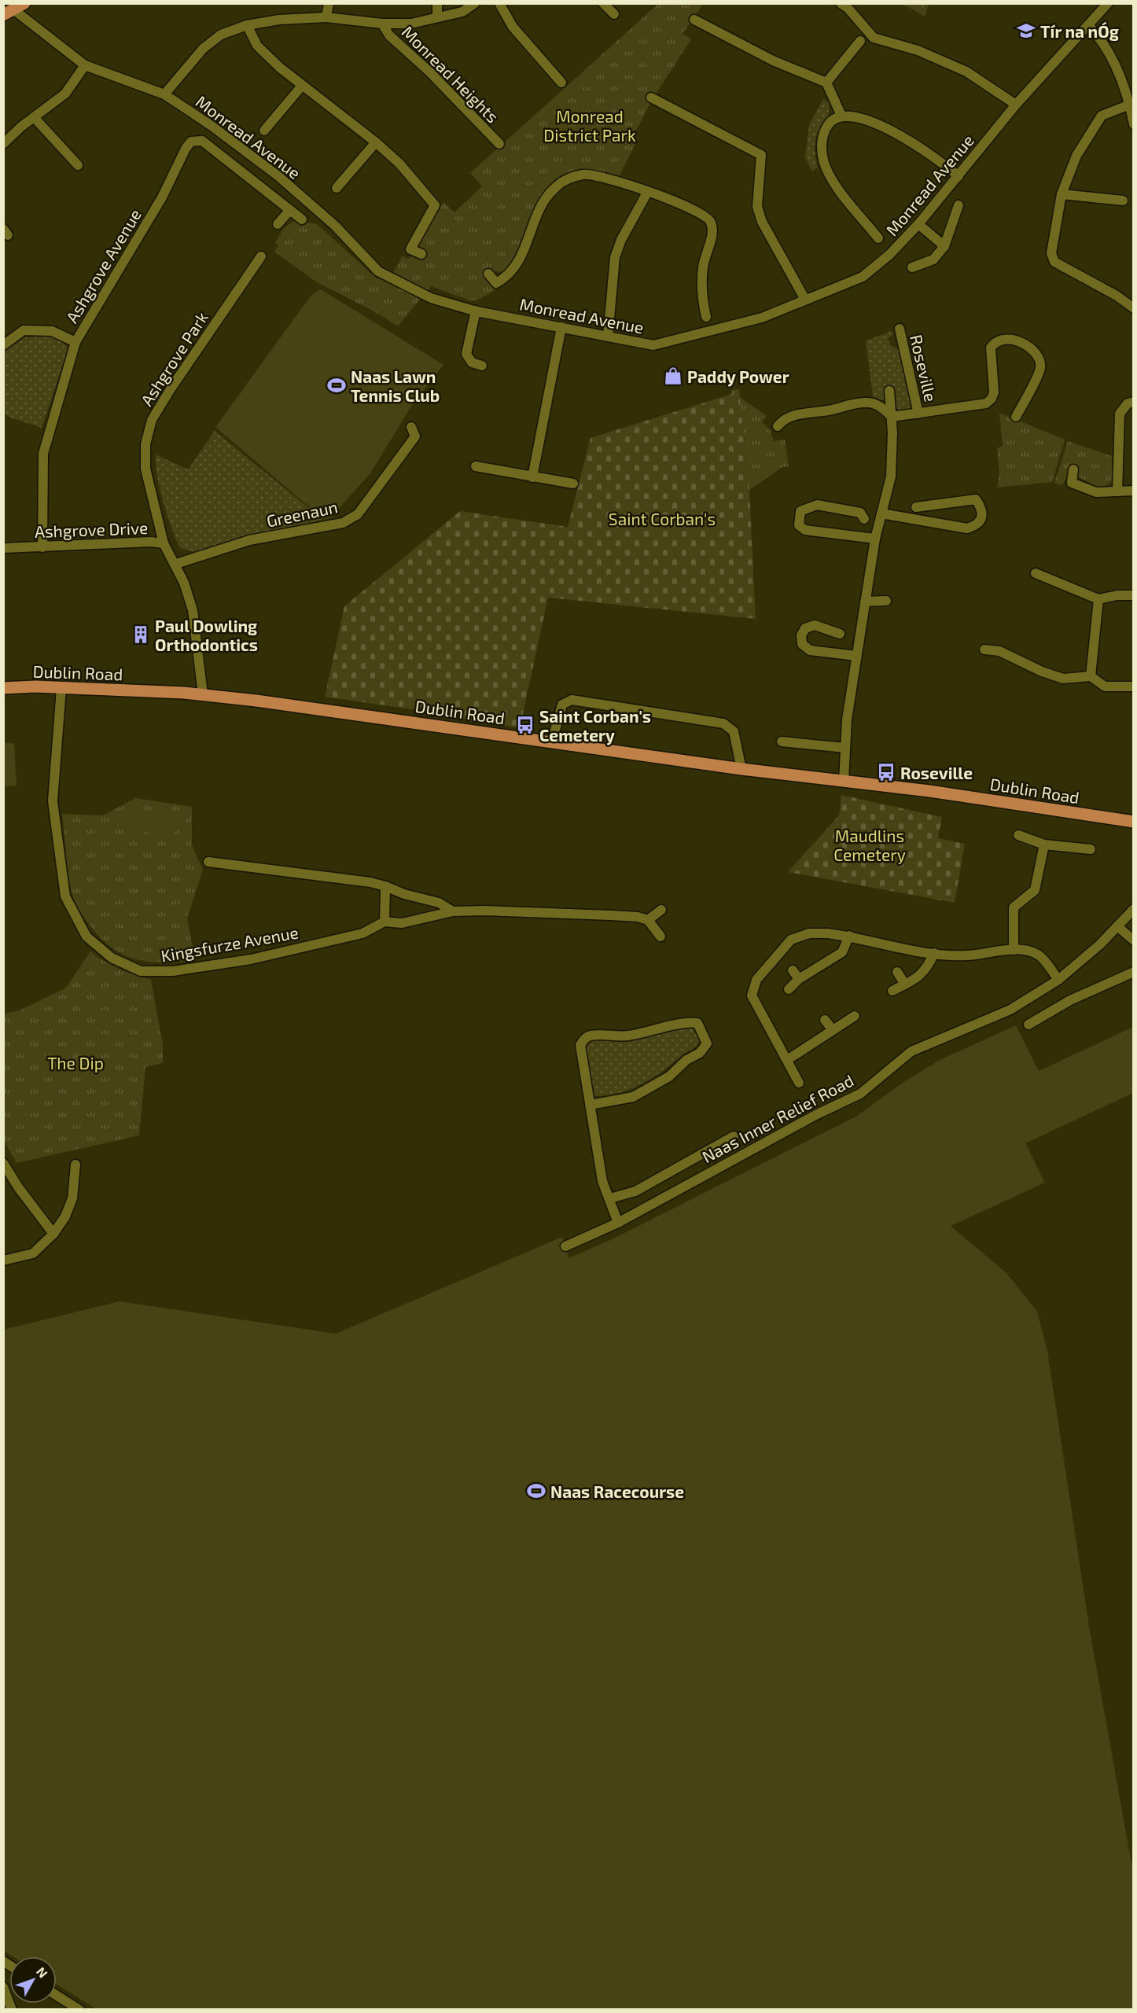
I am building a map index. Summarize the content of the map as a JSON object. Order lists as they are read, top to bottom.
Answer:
{
  "streets": {
    "main road": ["Dublin Road"],
    "street": [
      "Monread Heights",
      "Monread Avenue",
      "Ashgrove Avenue",
      "Ashgrove Park",
      "Roseville",
      "Greenaun",
      "Ashgrove Drive",
      "Kingsfurze Avenue",
      "Naas Inner Relief Road"
    ]
  },
  "crossings": [
    ["Monread Heights", "Monread Avenue"],
    ["Ashgrove Avenue", "Ashgrove Drive"],
    ["Ashgrove Park", "Ashgrove Drive"],
    ["Greenaun", "Ashgrove Drive"],
    ["Ashgrove Drive", "Dublin Road"],
    ["Dublin Road", "Kingsfurze Avenue"]
  ],
  "parks": [
    "Monread District Park",
    "Saint Corban's",
    "Maudlins Cemetery",
    "The Dip"
  ],
  "places": {
    "school or university": ["Tír na nÓg"],
    "shop": ["Paddy Power"],
    "sports": ["Naas Lawn Tennis Club", "Naas Racecourse"],
    "building": ["Paul Dowling Orthodontics"],
    "bus stop": ["Saint Corban's Cemetery", "Roseville"]
  },
  "north": "top right"
}
